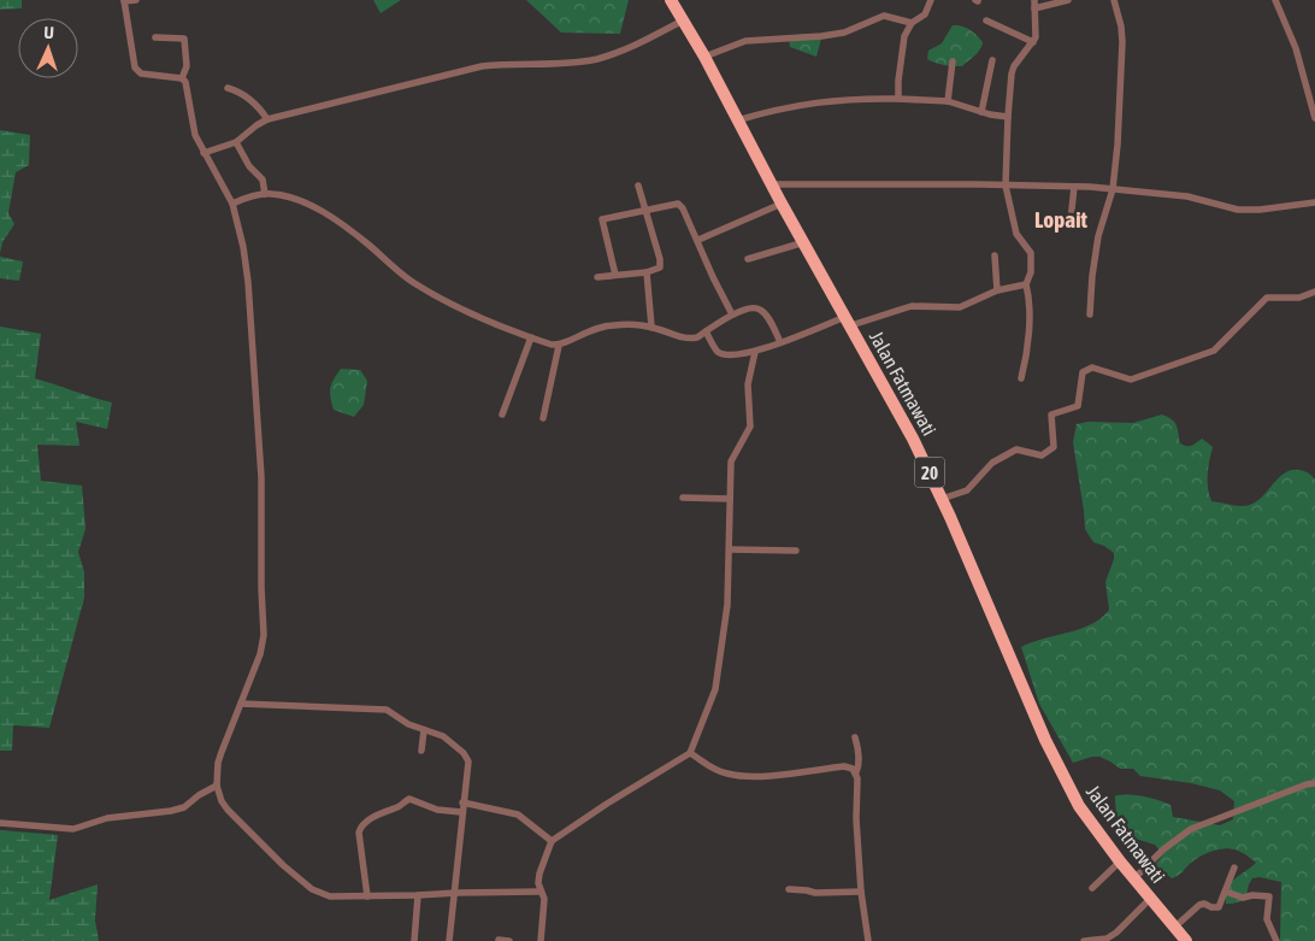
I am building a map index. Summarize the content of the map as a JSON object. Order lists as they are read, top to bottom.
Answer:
{
  "streets": {
    "highway": ["Jalan Fatmawati", "20"]
  },
  "districts": ["Lopait"],
  "north": "top"
}
